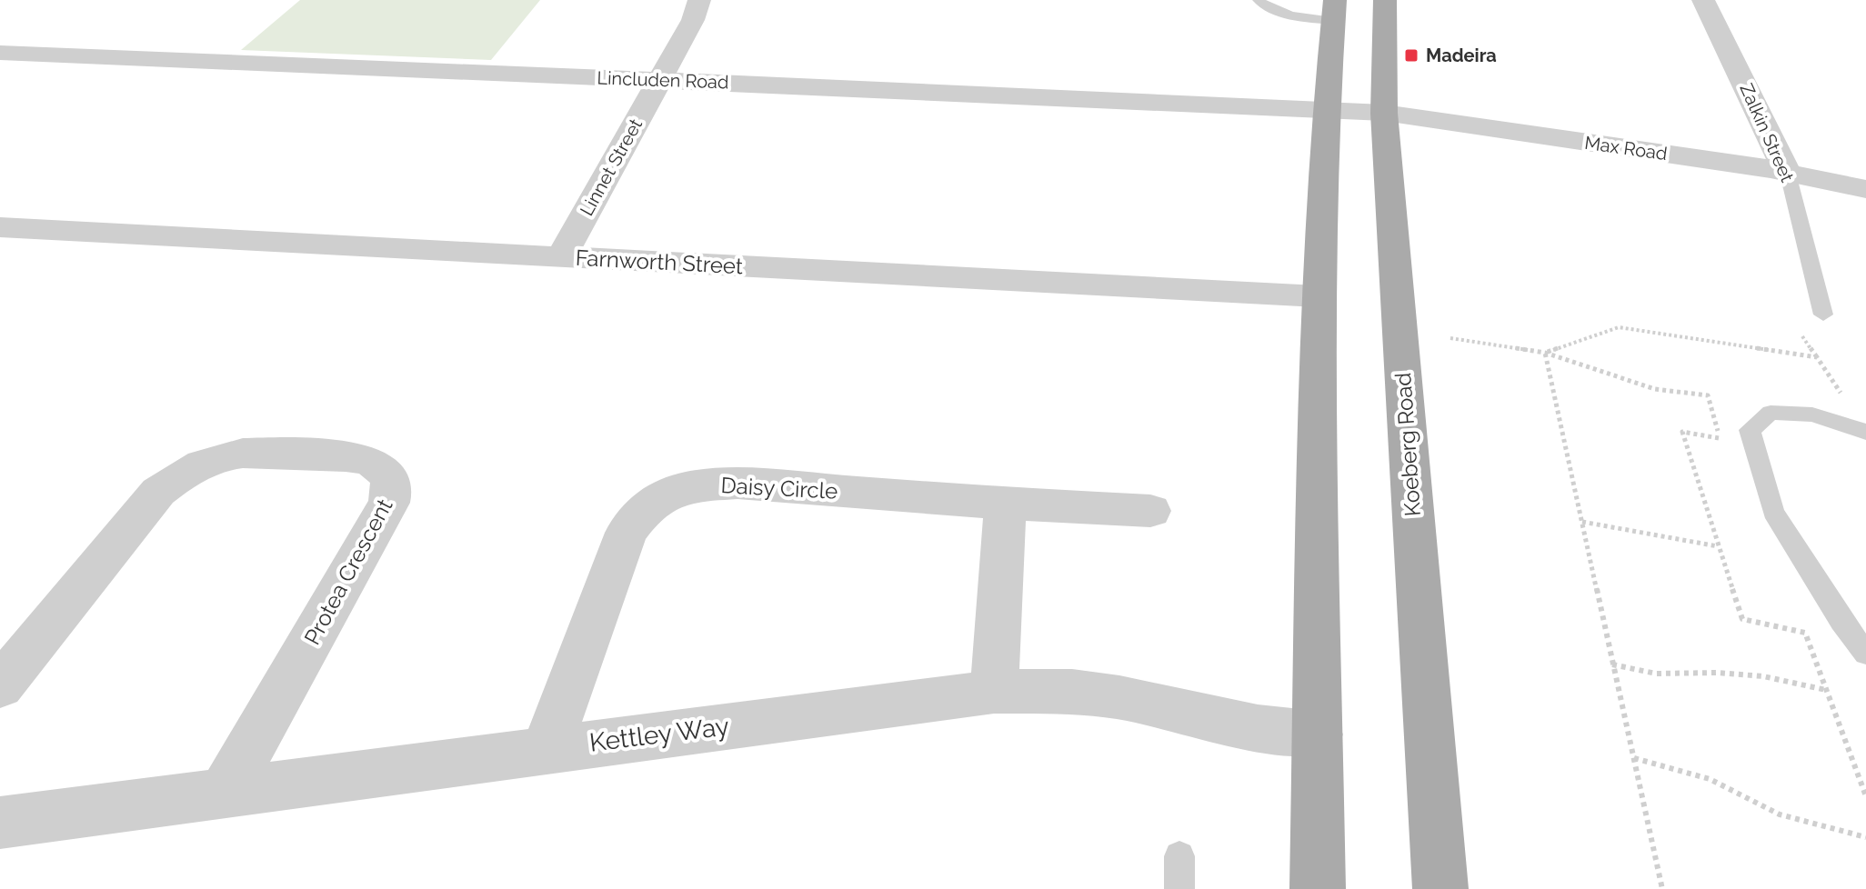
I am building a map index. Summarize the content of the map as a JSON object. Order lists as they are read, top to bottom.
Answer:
{
  "streets": {
    "main road": ["Koeberg Road"],
    "street": [
      "Lincluden Road",
      "Zalkin Street",
      "Max Road",
      "Linnet Street",
      "Farnworth Street",
      "Daisy Circle",
      "Protea Crescent",
      "Kettley Way"
    ]
  },
  "crossings": [
    ["Lincluden Road", "Max Road"],
    ["Lincluden Road", "Linnet Street"],
    ["Lincluden Road", "Koeberg Road"],
    ["Zalkin Street", "Max Road"],
    ["Max Road", "Koeberg Road"],
    ["Linnet Street", "Farnworth Street"],
    ["Daisy Circle", "Kettley Way"],
    ["Protea Crescent", "Kettley Way"]
  ],
  "places": {
    "transit": ["Madeira"]
  }
}
